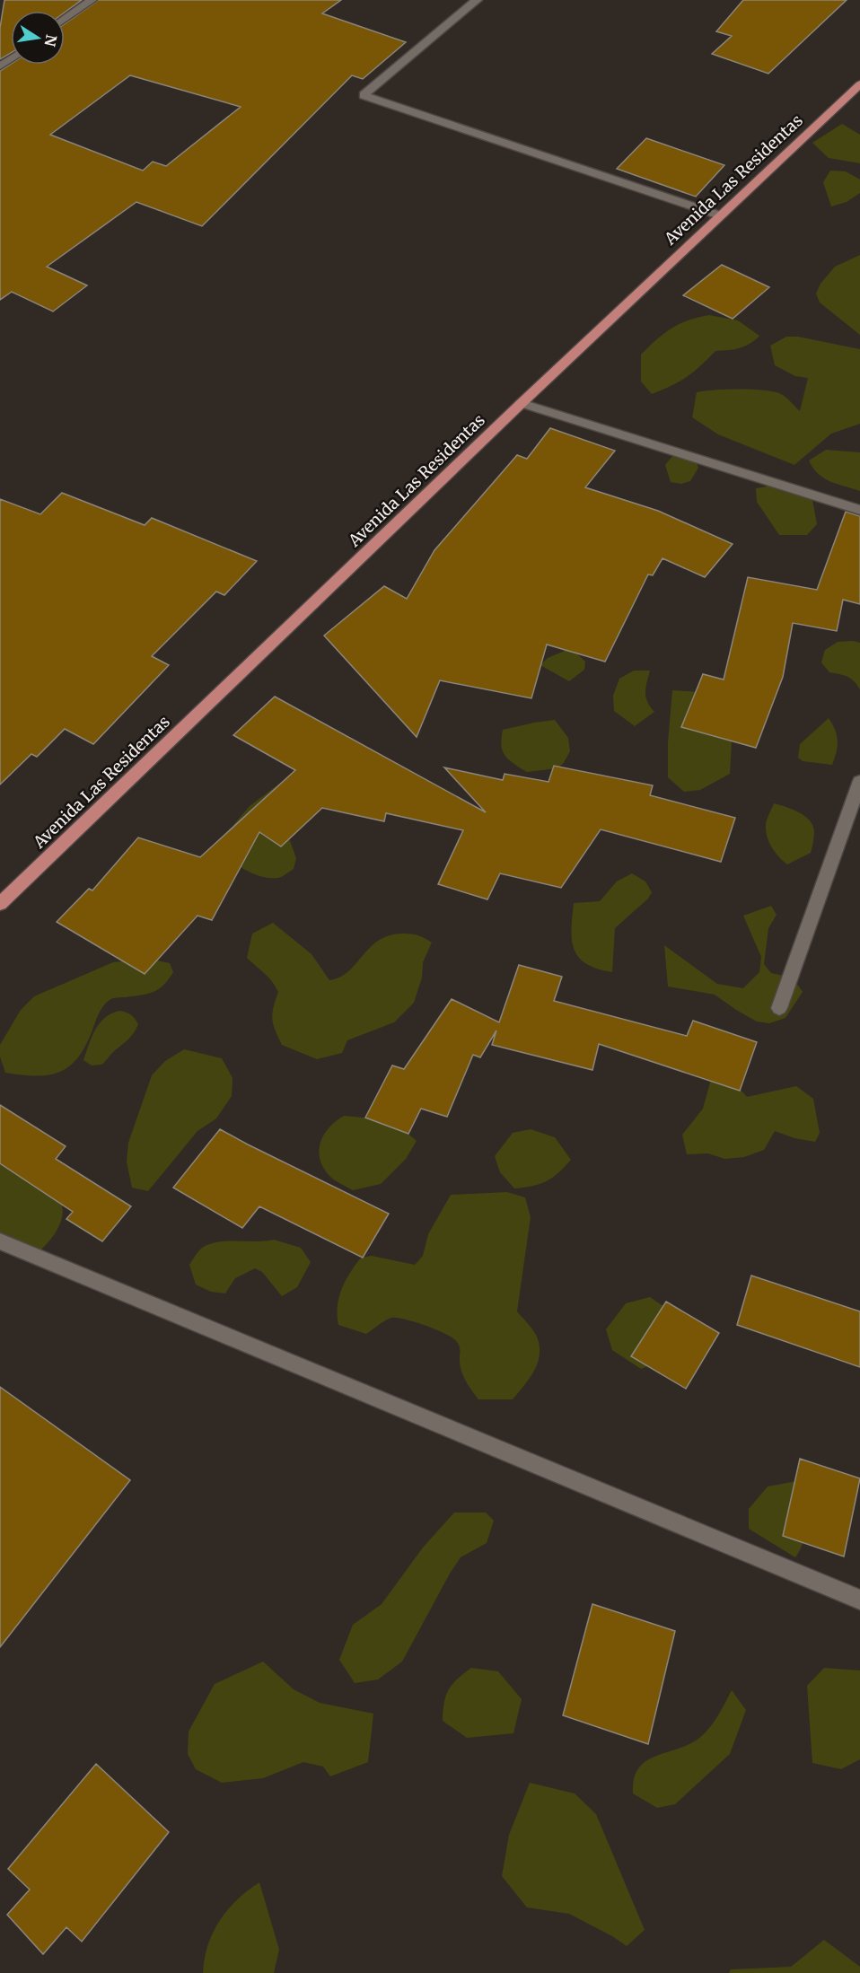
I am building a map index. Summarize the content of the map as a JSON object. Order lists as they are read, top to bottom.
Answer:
{
  "streets": {
    "main road": ["Avenida Las Residentas"]
  },
  "north": "right"
}
